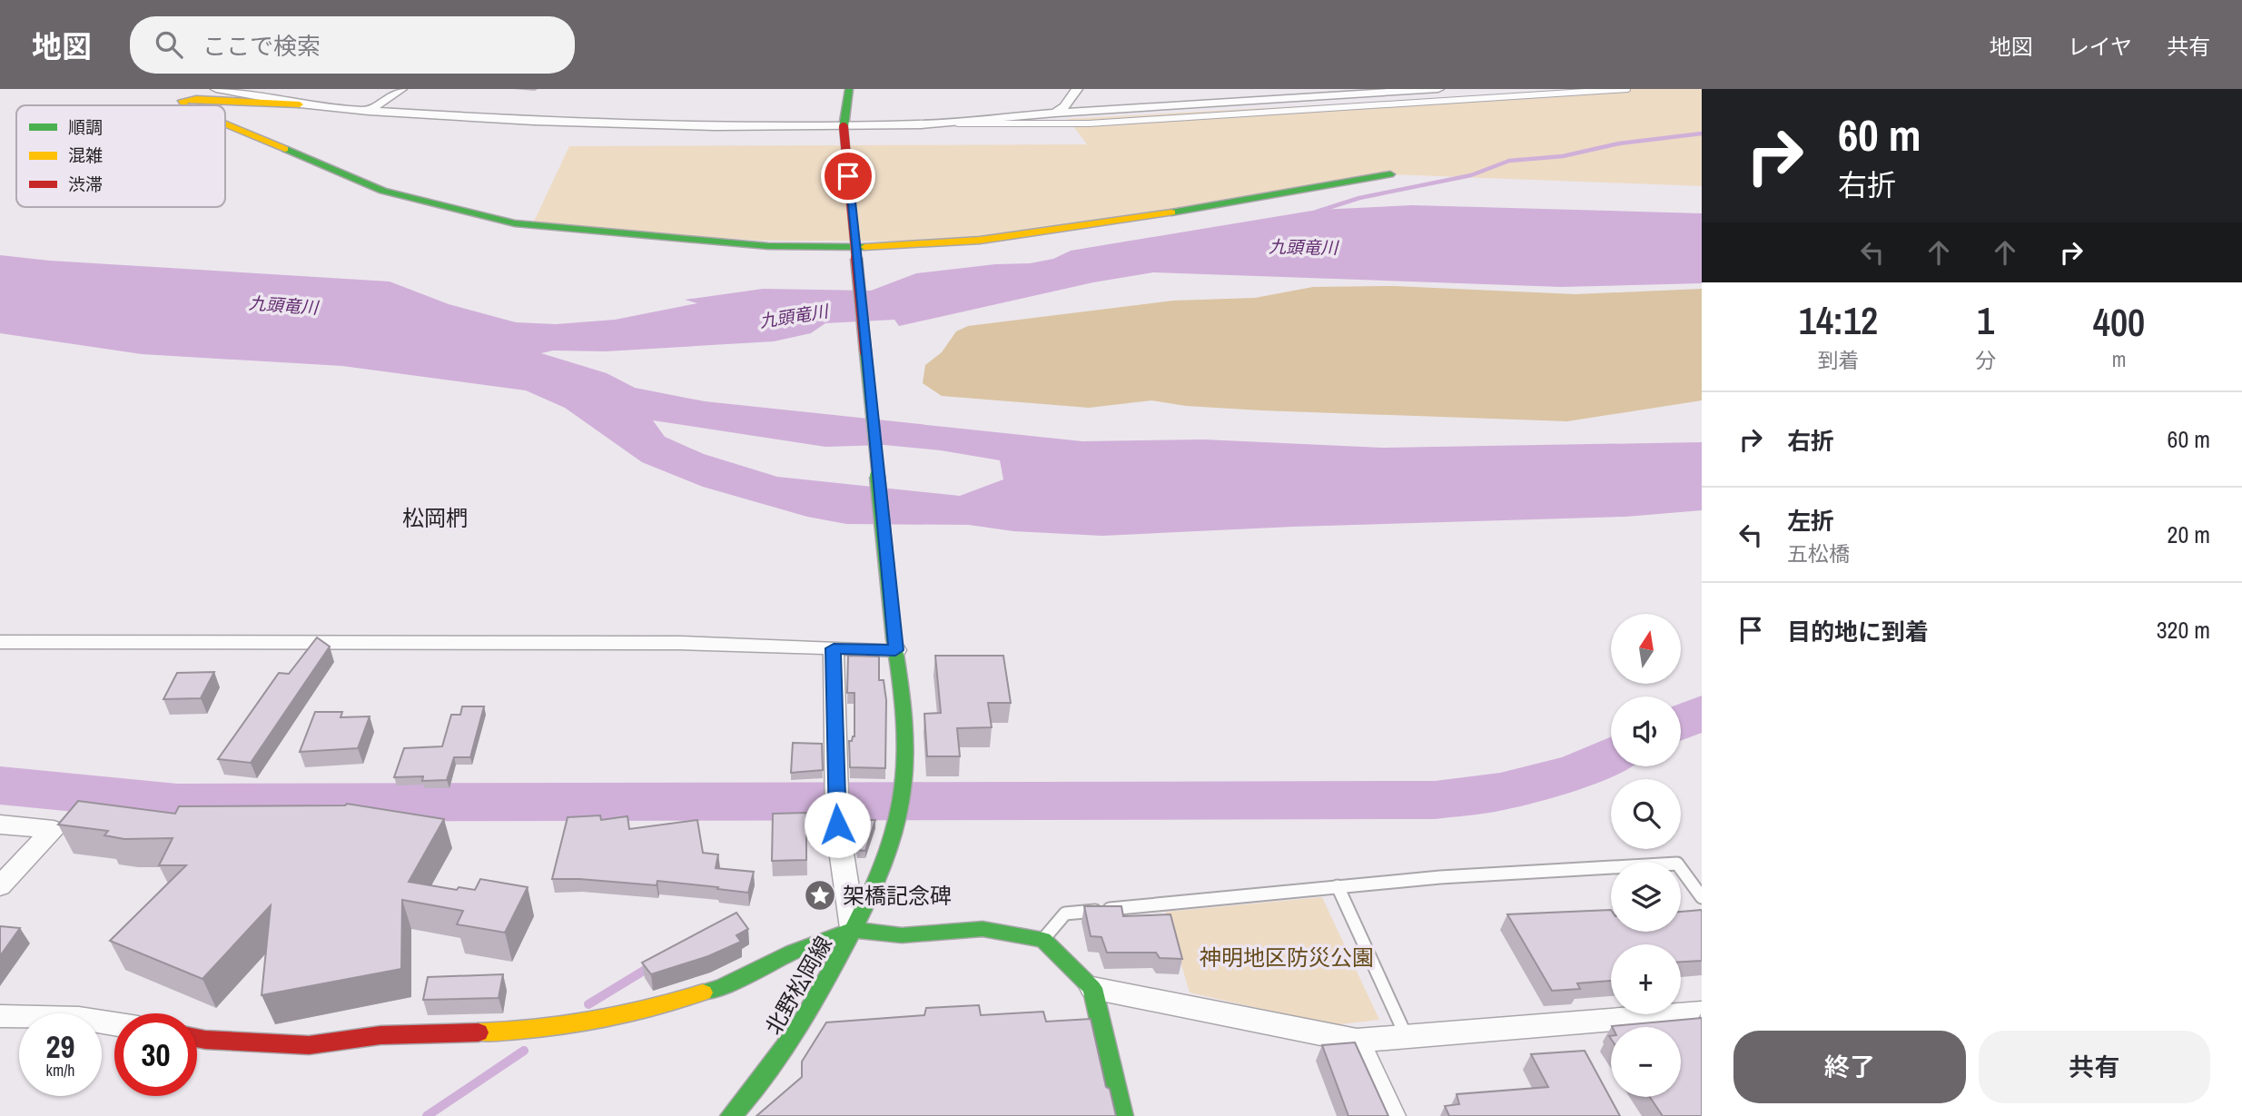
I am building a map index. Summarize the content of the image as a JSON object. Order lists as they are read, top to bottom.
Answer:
{
  "streets": {
    "street": ["北野松岡線"]
  },
  "districts": ["松岡椚"],
  "water": ["九頭竜川"],
  "parks": ["神明地区防災公園"],
  "places": {
    "place": ["架橋記念碑"]
  },
  "legend": ["順調", "混雑", "渋滞"],
  "north": "top",
  "page": {
    "header": "地図",
    "search": "ここで検索",
    "nav": ["地図", "レイヤ", "共有"],
    "turn": ["60 m", "右折"],
    "eta": [
      "14:12",
      "到着",
      "1",
      "分",
      "400",
      "m"
    ],
    "list": [
      {
        "name": "右折",
        "value": "60 m"
      },
      {
        "name": "左折",
        "note": "五松橋",
        "value": "20 m"
      },
      {
        "name": "目的地に到着",
        "value": "320 m"
      }
    ],
    "map_buttons": ["+", "−"],
    "speed": "29 km/h",
    "limit": "30",
    "buttons": ["終了", "共有"]
  }
}
